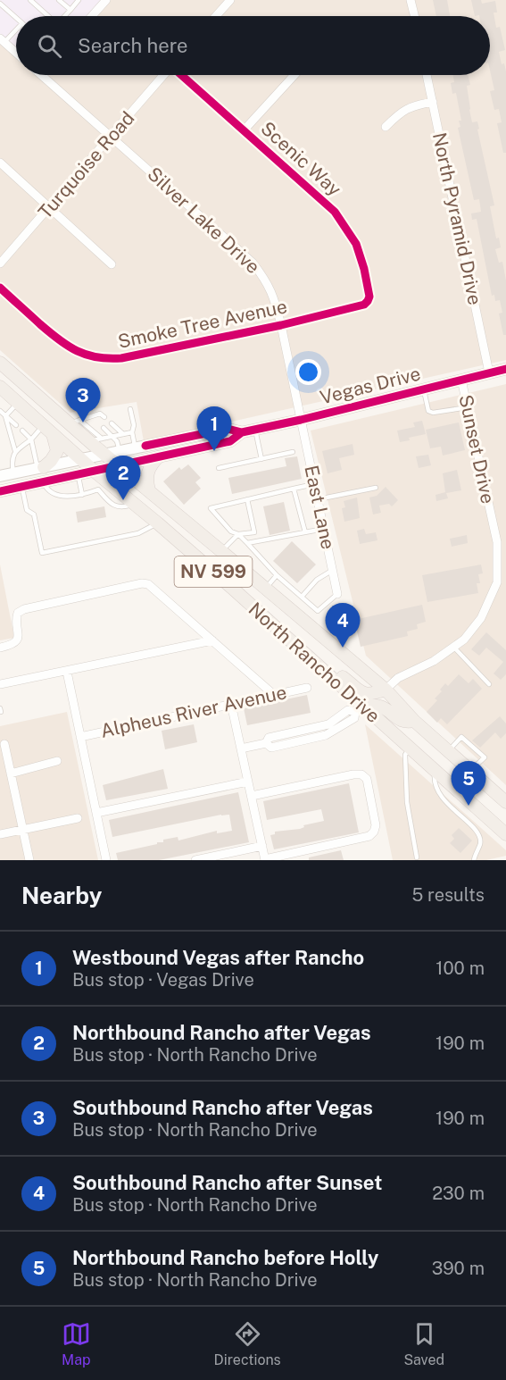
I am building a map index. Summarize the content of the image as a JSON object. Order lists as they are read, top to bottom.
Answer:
{
  "streets": {
    "main road": ["Vegas Drive", "NV 599", "North Rancho Drive"],
    "street": [
      "Scenic Way",
      "Turquoise Road",
      "North Pyramid Drive",
      "Silver Lake Drive",
      "Smoke Tree Avenue",
      "Sunset Drive",
      "East Lane",
      "Alpheus River Avenue"
    ]
  },
  "crossings": [
    ["Scenic Way", "Smoke Tree Avenue"],
    ["Turquoise Road", "Silver Lake Drive"],
    ["North Pyramid Drive", "Vegas Drive"],
    ["Silver Lake Drive", "Smoke Tree Avenue"],
    ["Silver Lake Drive", "Vegas Drive"],
    ["Silver Lake Drive", "East Lane"],
    ["Vegas Drive", "Sunset Drive"],
    ["Vegas Drive", "East Lane"],
    ["Vegas Drive", "North Rancho Drive"],
    ["Sunset Drive", "North Rancho Drive"]
  ],
  "page": {
    "search": "Search here",
    "pins": [
      "3",
      "1",
      "2",
      "4",
      "5"
    ],
    "heading": ["Nearby", "5 results"],
    "list": [
      {
        "mark": "1",
        "name": "Westbound Vegas after Rancho",
        "note": "Bus stop · Vegas Drive",
        "value": "100 m"
      },
      {
        "mark": "2",
        "name": "Northbound Rancho after Vegas",
        "note": "Bus stop · North Rancho Drive",
        "value": "190 m"
      },
      {
        "mark": "3",
        "name": "Southbound Rancho after Vegas",
        "note": "Bus stop · North Rancho Drive",
        "value": "190 m"
      },
      {
        "mark": "4",
        "name": "Southbound Rancho after Sunset",
        "note": "Bus stop · North Rancho Drive",
        "value": "230 m"
      },
      {
        "mark": "5",
        "name": "Northbound Rancho before Holly",
        "note": "Bus stop · North Rancho Drive",
        "value": "390 m"
      }
    ],
    "nav": ["Map", "Directions", "Saved"]
  }
}
